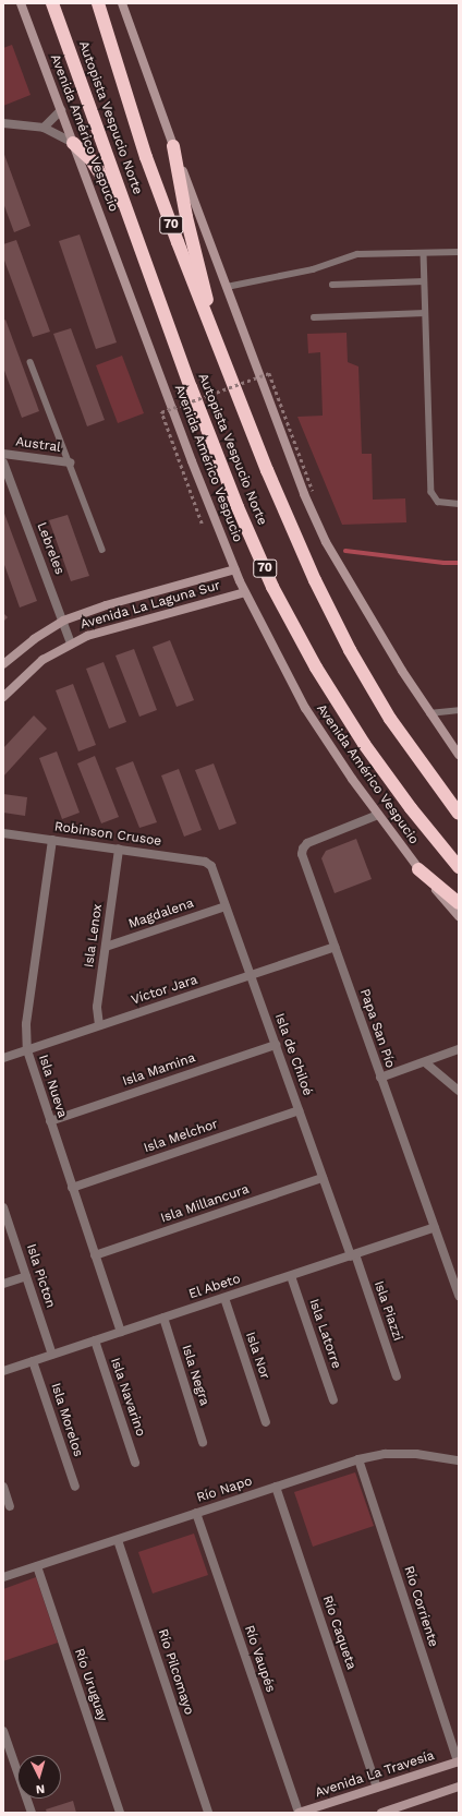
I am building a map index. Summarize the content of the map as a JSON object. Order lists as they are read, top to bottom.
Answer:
{
  "streets": {
    "highway": ["Autopista Vespucio Norte", "70"],
    "main road": ["Avenida Américo Vespucio", "Avenida La Laguna Sur", "Avenida La Travesía"],
    "street": [
      "Austral",
      "Lebreles",
      "Robinson Crusoe",
      "Magdalena",
      "Isla Lenox",
      "Víctor Jara",
      "Papa San Pío",
      "Isla de Chiloé",
      "Isla Mamina",
      "Isla Nueva",
      "Isla Melchor",
      "Isla Millancura",
      "Isla Picton",
      "El Abeto",
      "Isla Piazzi",
      "Isla Latorre",
      "Isla Nor",
      "Isla Negra",
      "Isla Navarino",
      "Isla Morelos",
      "Río Napo",
      "Río Corriente",
      "Río Caqueta",
      "Río Vaupés",
      "Río Pilcomayo",
      "Río Uruguay"
    ]
  },
  "crossings": [
    ["Avenida Américo Vespucio", "Avenida La Laguna Sur"],
    ["Avenida Américo Vespucio", "Papa San Pío"],
    ["Lebreles", "Avenida La Laguna Sur"],
    ["Robinson Crusoe", "Isla Lenox"],
    ["Robinson Crusoe", "Isla de Chiloé"],
    ["Robinson Crusoe", "Isla Nueva"],
    ["Magdalena", "Isla Lenox"],
    ["Magdalena", "Isla de Chiloé"],
    ["Isla Lenox", "Víctor Jara"],
    ["Víctor Jara", "Papa San Pío"],
    ["Víctor Jara", "Isla de Chiloé"],
    ["Víctor Jara", "Isla Nueva"],
    ["Papa San Pío", "El Abeto"],
    ["Isla de Chiloé", "Isla Mamina"],
    ["Isla de Chiloé", "Isla Melchor"],
    ["Isla de Chiloé", "Isla Millancura"],
    ["Isla de Chiloé", "El Abeto"],
    ["Isla de Chiloé", "Isla Piazzi"],
    ["Isla Mamina", "Isla Nueva"],
    ["Isla Nueva", "Isla Melchor"],
    ["Isla Nueva", "Isla Millancura"],
    ["Isla Nueva", "El Abeto"],
    ["Isla Picton", "El Abeto"],
    ["El Abeto", "Isla Piazzi"],
    ["El Abeto", "Isla Latorre"],
    ["El Abeto", "Isla Nor"],
    ["El Abeto", "Isla Negra"],
    ["El Abeto", "Isla Navarino"],
    ["El Abeto", "Isla Morelos"],
    ["Río Napo", "Río Corriente"],
    ["Río Napo", "Río Caqueta"],
    ["Río Napo", "Río Vaupés"],
    ["Río Napo", "Río Pilcomayo"],
    ["Río Napo", "Río Uruguay"],
    ["Río Corriente", "Avenida La Travesía"],
    ["Río Caqueta", "Avenida La Travesía"],
    ["Río Vaupés", "Avenida La Travesía"]
  ],
  "north": "bottom"
}
